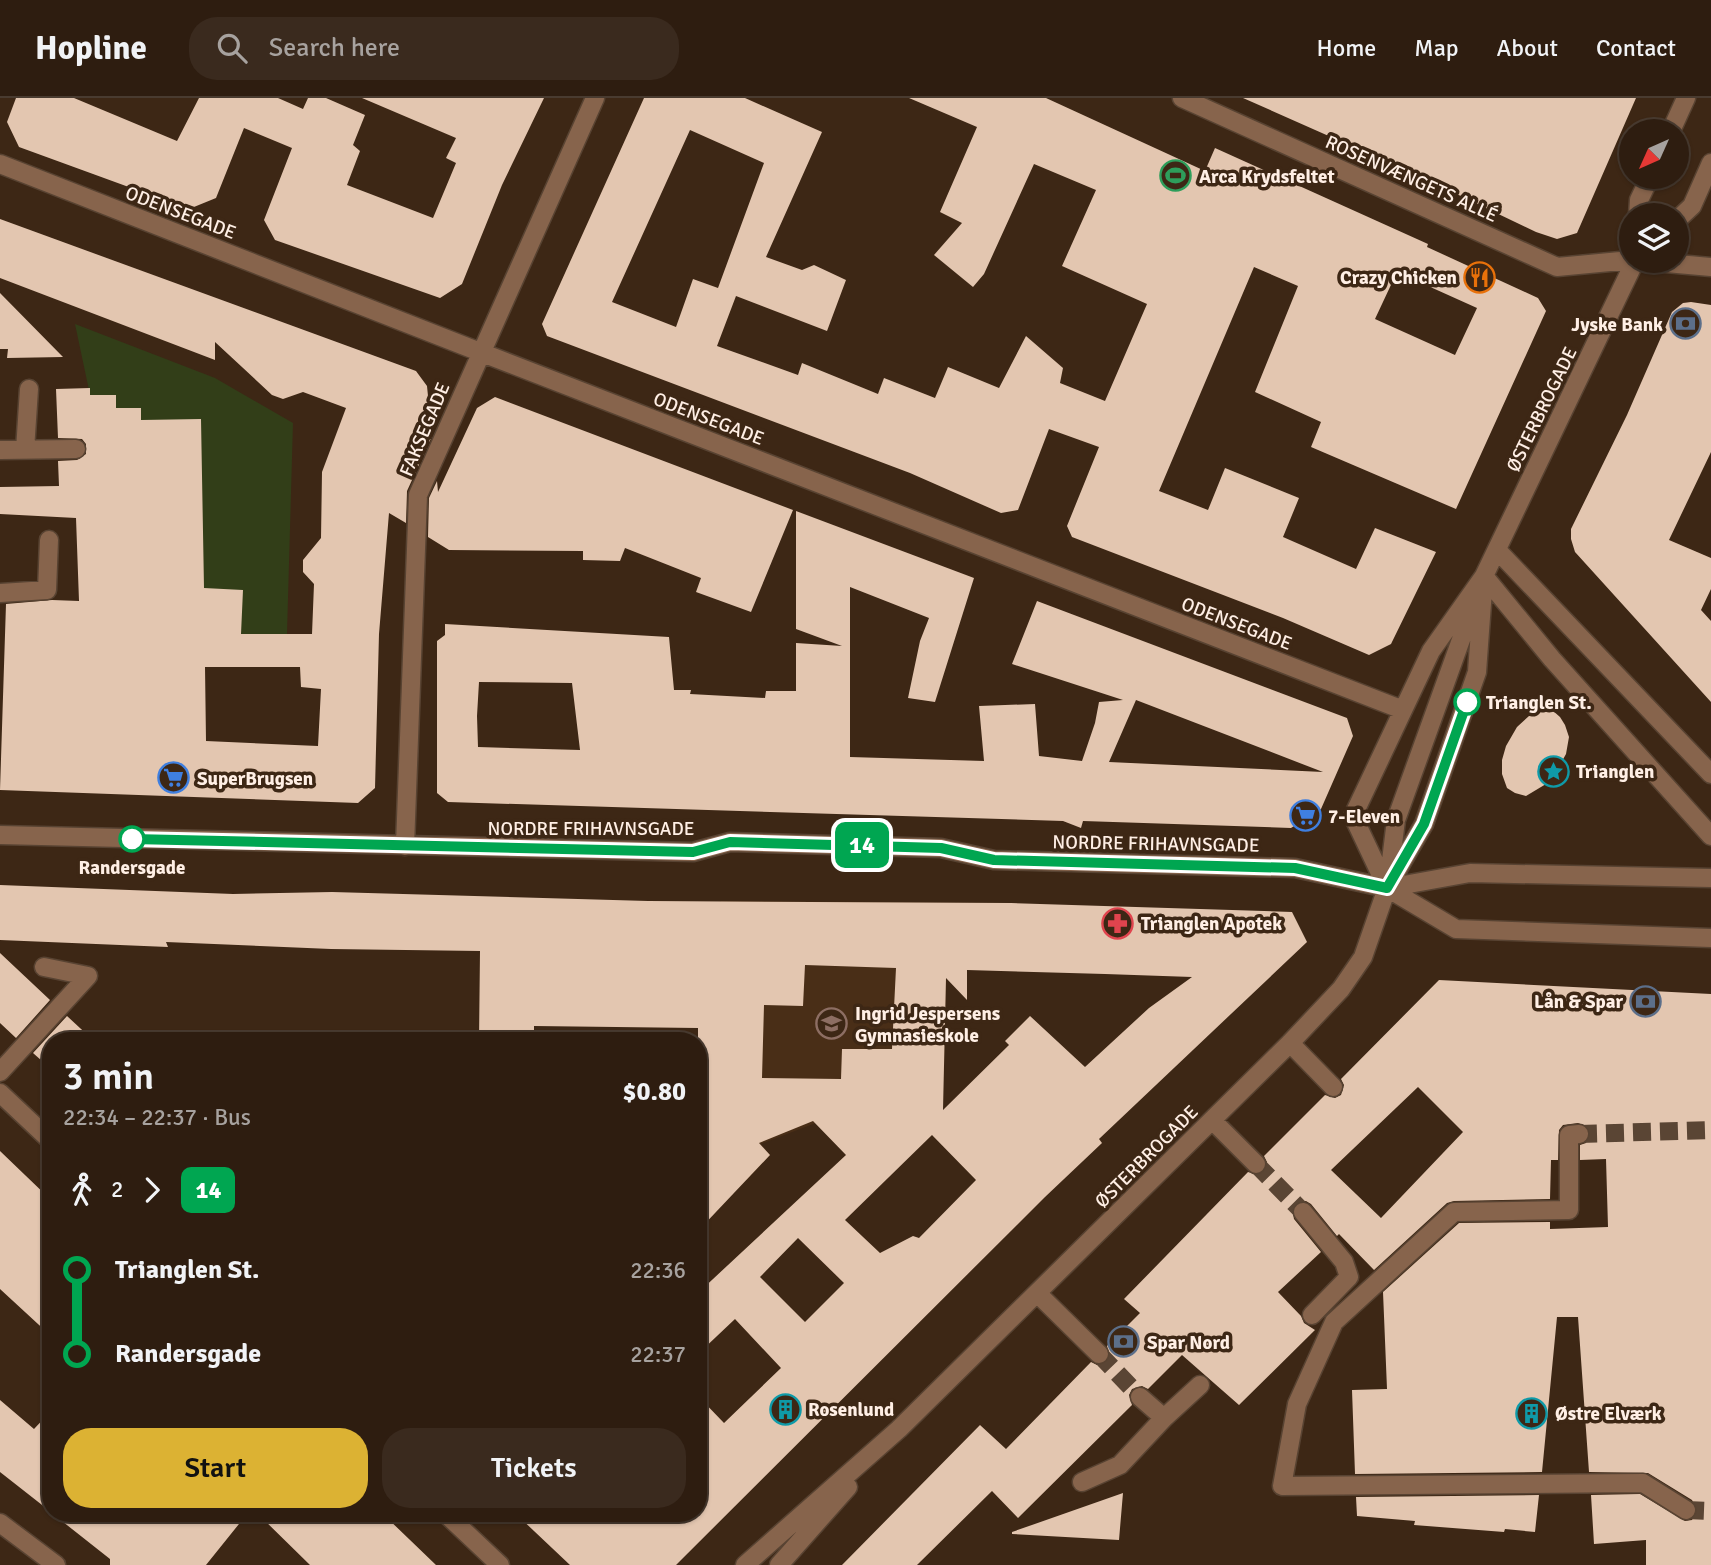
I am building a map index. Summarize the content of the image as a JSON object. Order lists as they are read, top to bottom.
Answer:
{
  "streets": {
    "street": [
      "ROSENVÆNGETS ALLÉ",
      "ODENSEGADE",
      "ØSTERBROGADE",
      "FAKSEGADE",
      "NORDRE FRIHAVNSGADE"
    ]
  },
  "crossings": [
    ["ODENSEGADE", "ØSTERBROGADE"],
    ["ODENSEGADE", "FAKSEGADE"],
    ["ØSTERBROGADE", "NORDRE FRIHAVNSGADE"],
    ["FAKSEGADE", "NORDRE FRIHAVNSGADE"]
  ],
  "places": {
    "sports": ["Arca Krydsfeltet"],
    "restaurant": ["Crazy Chicken"],
    "bank": ["Jyske Bank", "Lån & Spar", "Spar Nord"],
    "other": ["Trianglen St.", "Randersgade"],
    "place": ["Trianglen"],
    "supermarket": ["SuperBrugsen", "7-Eleven"],
    "pharmacy": ["Trianglen Apotek"],
    "school or university": ["Ingrid Jespersens Gymnasieskole"],
    "building": ["Rosenlund", "Østre Elværk"]
  },
  "lines": ["bus line 14"],
  "north": "bottom left",
  "page": {
    "header": "Hopline",
    "search": "Search here",
    "nav": [
      "Home",
      "Map",
      "About",
      "Contact"
    ],
    "on_map": "14",
    "heading": ["3 min", "22:34 – 22:37 · Bus", "$0.80"],
    "legs": ["2", "14"],
    "list": [
      {
        "name": "Trianglen St.",
        "value": "22:36"
      },
      {
        "name": "Randersgade",
        "value": "22:37"
      }
    ],
    "buttons": ["Start", "Tickets"]
  }
}
